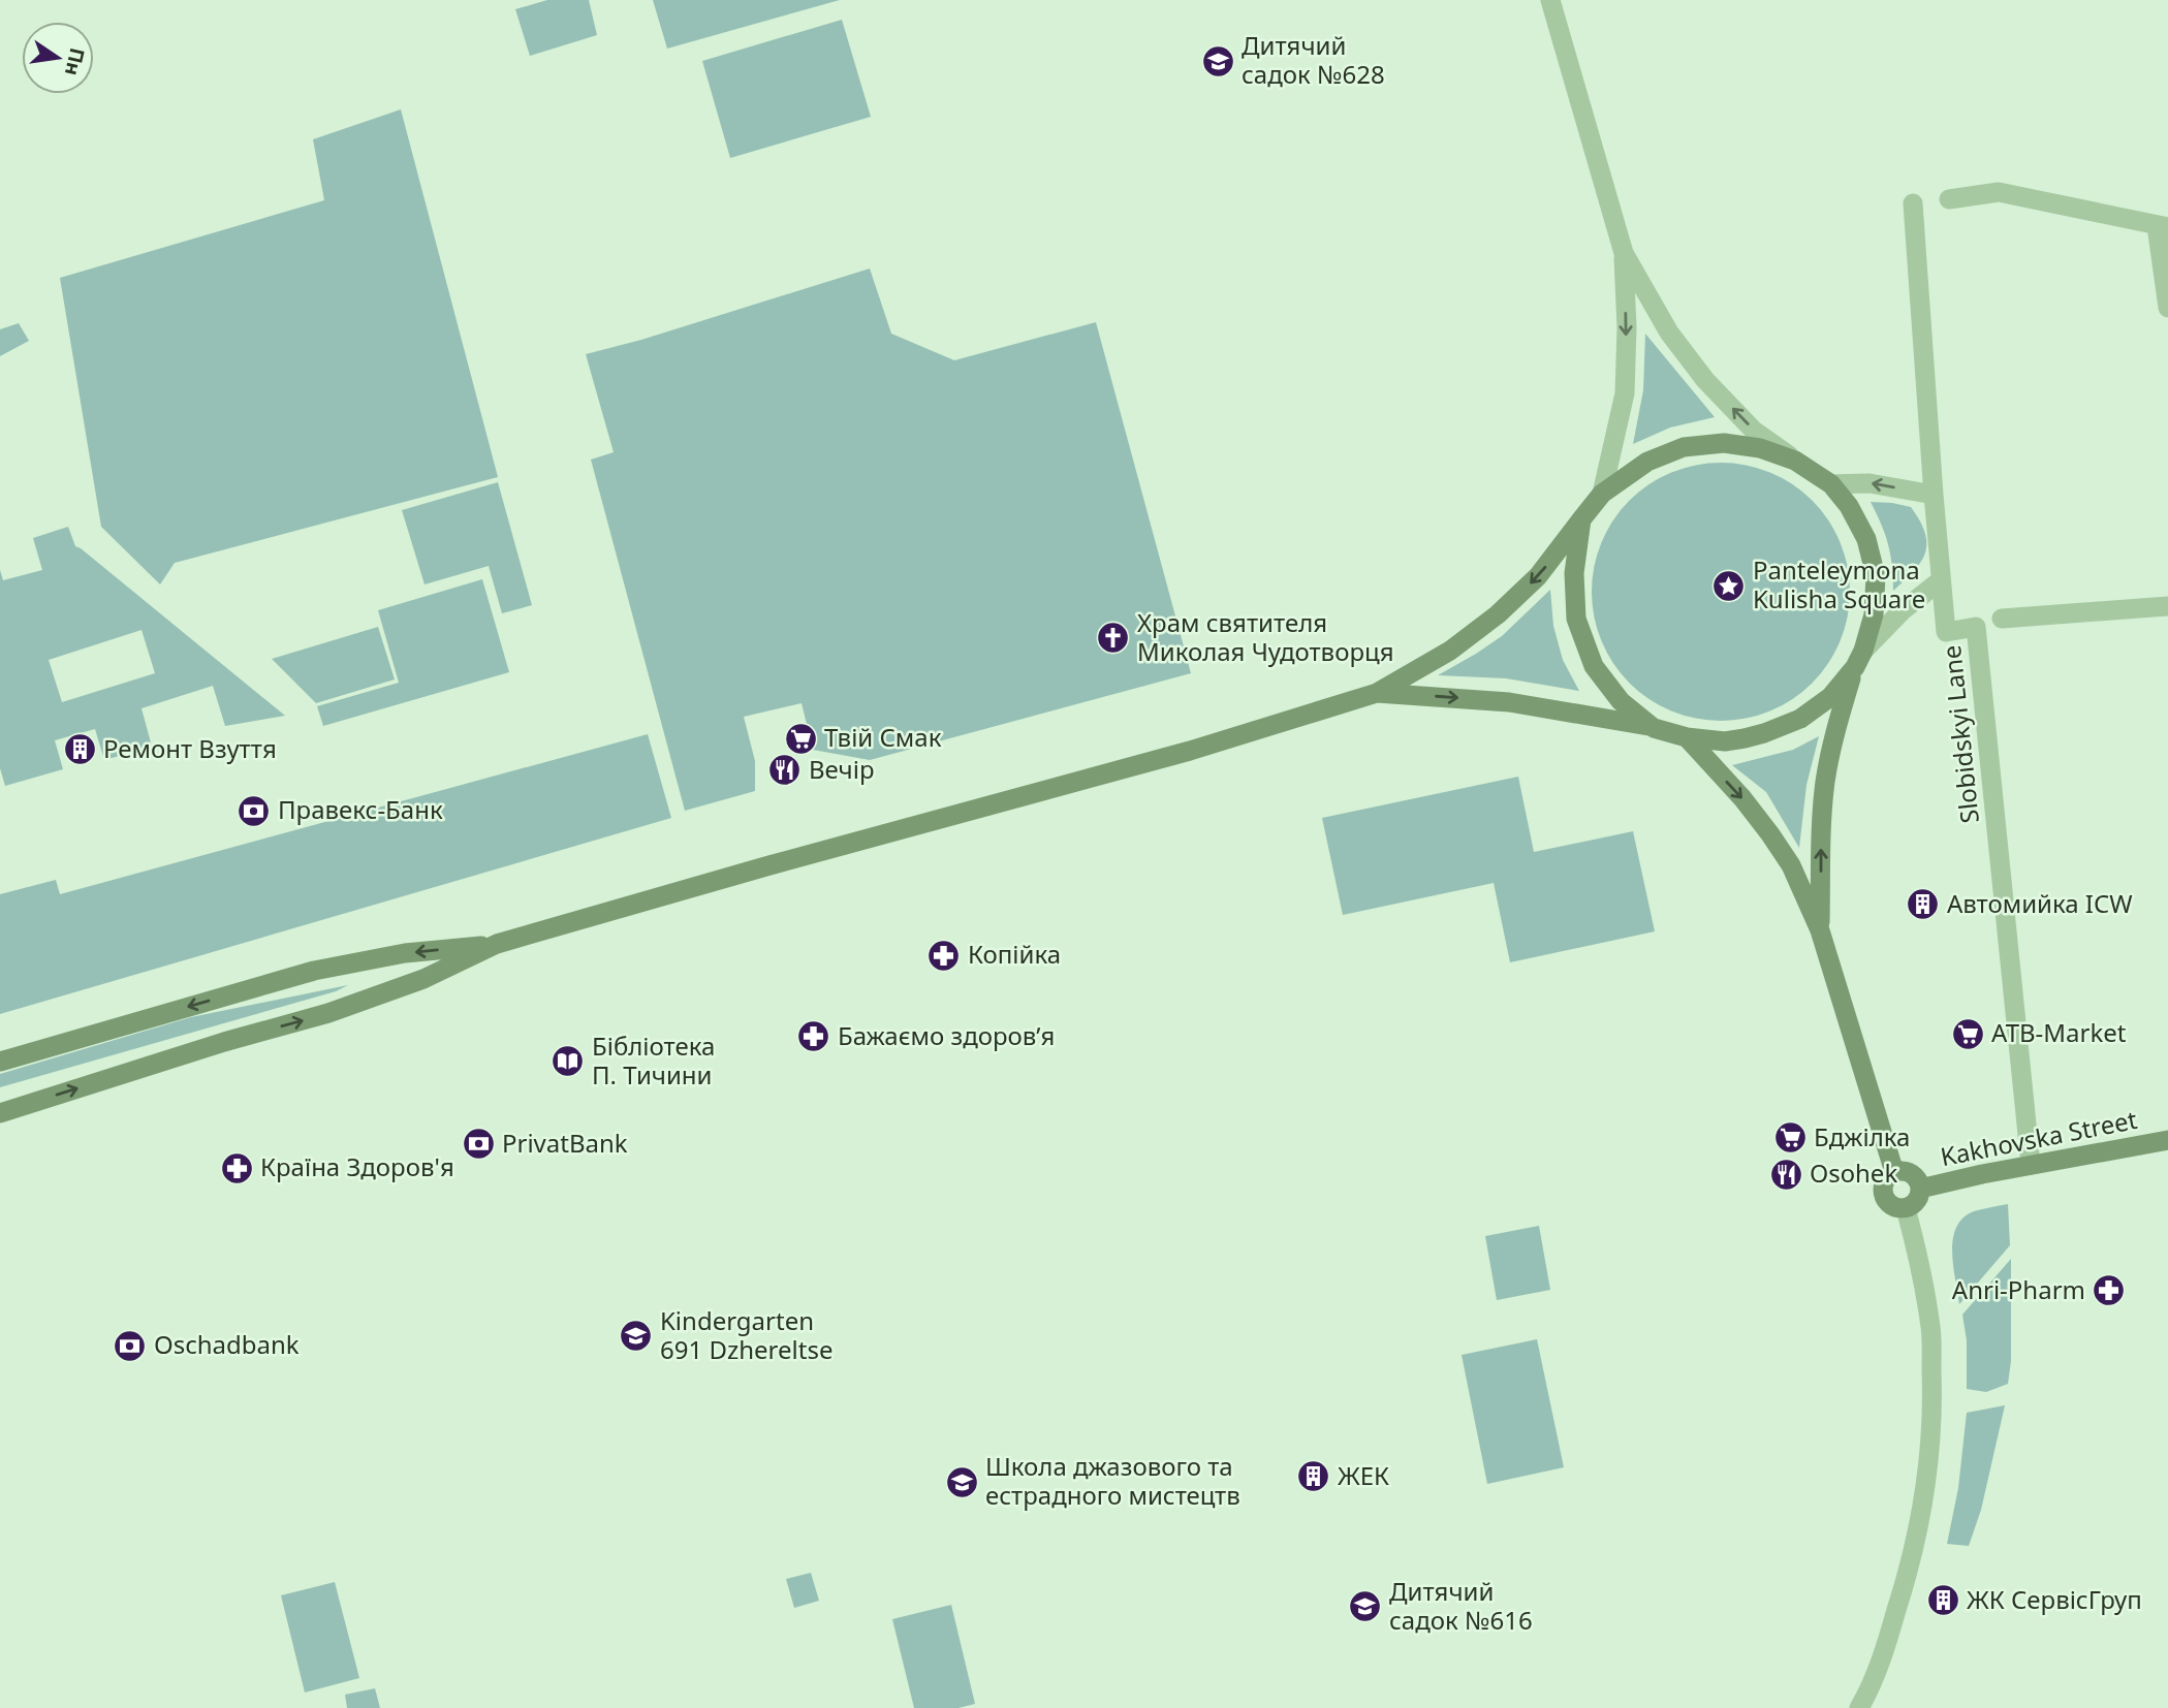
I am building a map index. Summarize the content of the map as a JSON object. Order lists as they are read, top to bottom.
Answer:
{
  "streets": {
    "main road": ["Kakhovska Street"],
    "street": ["Slobidskyi Lane"]
  },
  "crossings": [
    ["Slobidskyi Lane", "Kakhovska Street"]
  ],
  "places": {
    "school or university": [
      "Дитячий садок №628",
      "Kindergarten 691 Dzhereltse",
      "Школа джазового та естрадного мистецтв",
      "Дитячий садок №616"
    ],
    "place": ["Panteleymona Kulisha Square"],
    "church": ["Храм святителя Миколая Чудотворця"],
    "supermarket": ["Твій Смак", "ATB-Market", "Бджілка"],
    "building": [
      "Ремонт Взуття",
      "Автомийка ICW",
      "ЖЕК",
      "ЖК СервісГруп"
    ],
    "restaurant": ["Вечір", "Оsоhek"],
    "bank": ["Правекс-Банк", "PrivatBank", "Oschadbank"],
    "pharmacy": [
      "Копійка",
      "Бажаємо здоровʼя",
      "Країна Здоров'я",
      "Anri-Pharm"
    ],
    "library": ["Бібліотека П. Тичини"]
  },
  "north": "right"
}
